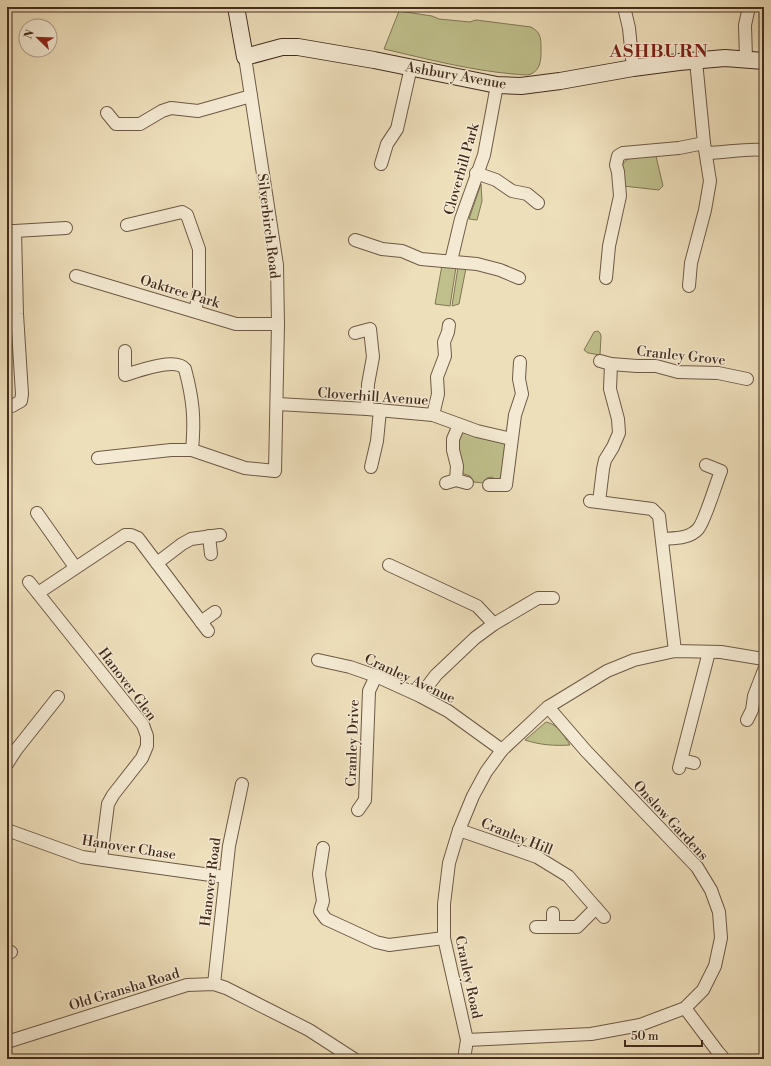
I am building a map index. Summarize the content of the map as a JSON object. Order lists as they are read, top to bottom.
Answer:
{
  "streets": {
    "street": [
      "Ashbury Avenue",
      "Cloverhill Park",
      "Silverbirch Road",
      "Oaktree Park",
      "Cranley Grove",
      "Cloverhill Avenue",
      "Cranley Avenue",
      "Hanover Glen",
      "Cranley Drive",
      "Onslow Gardens",
      "Cranley Hill",
      "Hanover Chase",
      "Hanover Road",
      "Cranley Road",
      "Old Gransha Road"
    ]
  },
  "crossings": [
    ["Ashbury Avenue", "Cloverhill Park"],
    ["Ashbury Avenue", "Silverbirch Road"],
    ["Silverbirch Road", "Oaktree Park"],
    ["Silverbirch Road", "Cloverhill Avenue"],
    ["Cranley Grove", "Cranley Road"],
    ["Cranley Avenue", "Cranley Drive"],
    ["Cranley Avenue", "Cranley Road"],
    ["Hanover Glen", "Hanover Chase"],
    ["Onslow Gardens", "Cranley Road"],
    ["Cranley Hill", "Cranley Road"],
    ["Hanover Chase", "Hanover Road"],
    ["Hanover Road", "Old Gransha Road"]
  ],
  "districts": ["ASHBURN"],
  "scale_bar": "50 m",
  "north": "top left"
}
